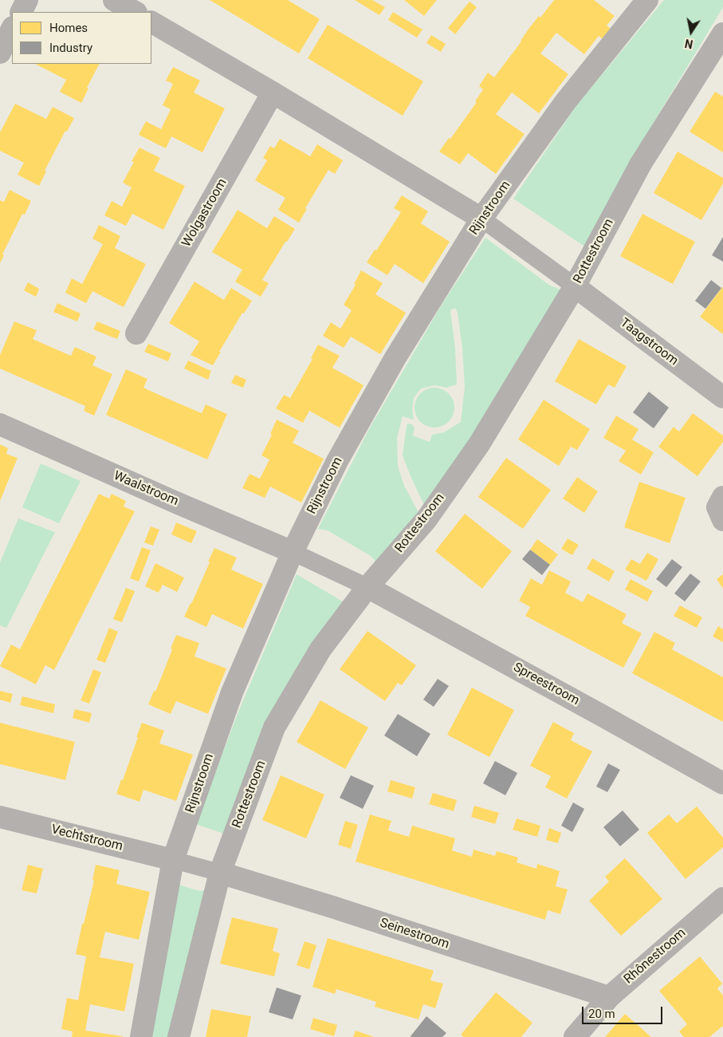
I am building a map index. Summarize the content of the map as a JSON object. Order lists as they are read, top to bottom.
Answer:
{
  "streets": {
    "street": [
      "Rijnstroom",
      "Wolgastroom",
      "Rottestroom",
      "Taagstroom",
      "Waalstroom",
      "Spreestroom",
      "Vechtstroom",
      "Seinestroom",
      "Rhônestroom"
    ]
  },
  "crossings": [
    ["Rijnstroom", "Waalstroom"],
    ["Rijnstroom", "Vechtstroom"],
    ["Rottestroom", "Taagstroom"],
    ["Rottestroom", "Spreestroom"],
    ["Rottestroom", "Seinestroom"],
    ["Seinestroom", "Rhônestroom"]
  ],
  "legend": ["Homes", "Industry"],
  "scale_bar": "20 m",
  "north": "bottom"
}
